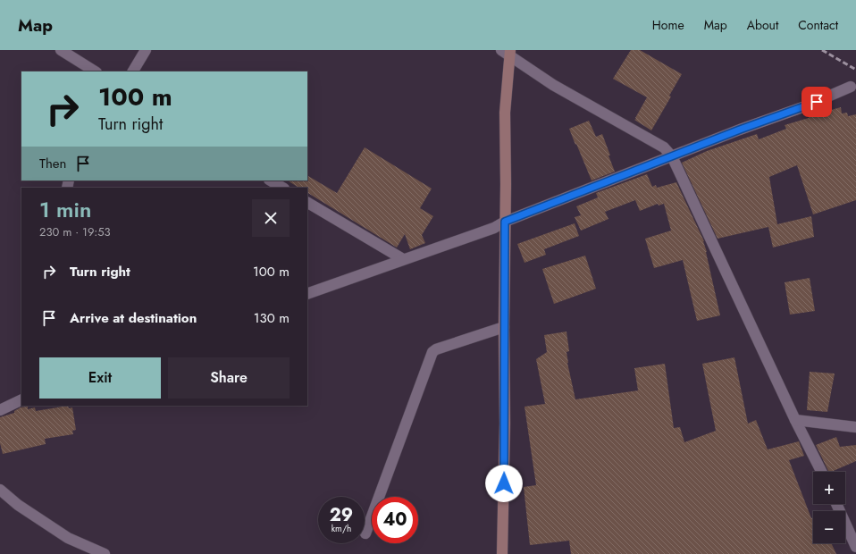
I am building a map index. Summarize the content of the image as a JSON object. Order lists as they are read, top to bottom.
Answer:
{
  "page": {
    "header": "Map",
    "nav": [
      "Home",
      "Map",
      "About",
      "Contact"
    ],
    "turn": ["100 m", "Turn right"],
    "then": "Then",
    "heading": ["1 min", "230 m · 19:53"],
    "list": [
      {
        "name": "Turn right",
        "value": "100 m"
      },
      {
        "name": "Arrive at destination",
        "value": "130 m"
      }
    ],
    "buttons": ["Exit", "Share"],
    "map_buttons": ["+", "−"],
    "speed": "29 km/h",
    "limit": "40"
  }
}
